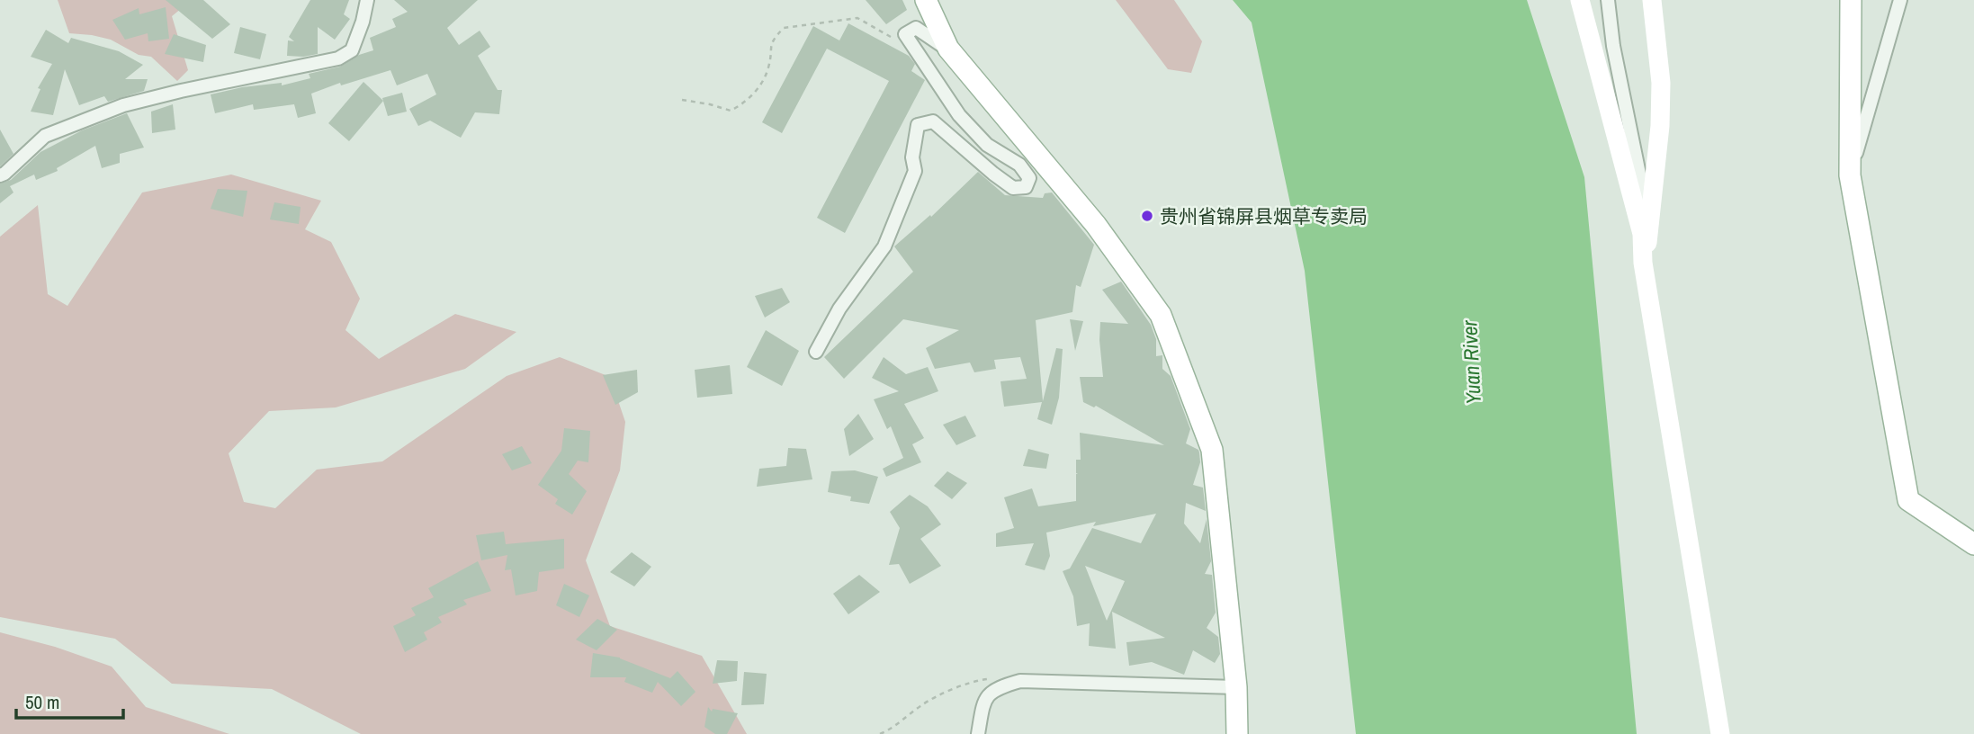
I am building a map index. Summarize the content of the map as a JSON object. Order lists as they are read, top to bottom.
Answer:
{
  "water": ["Yuan River"],
  "places": ["贵州省锦屏县烟草专卖局"],
  "scale_bar": "50 m"
}
